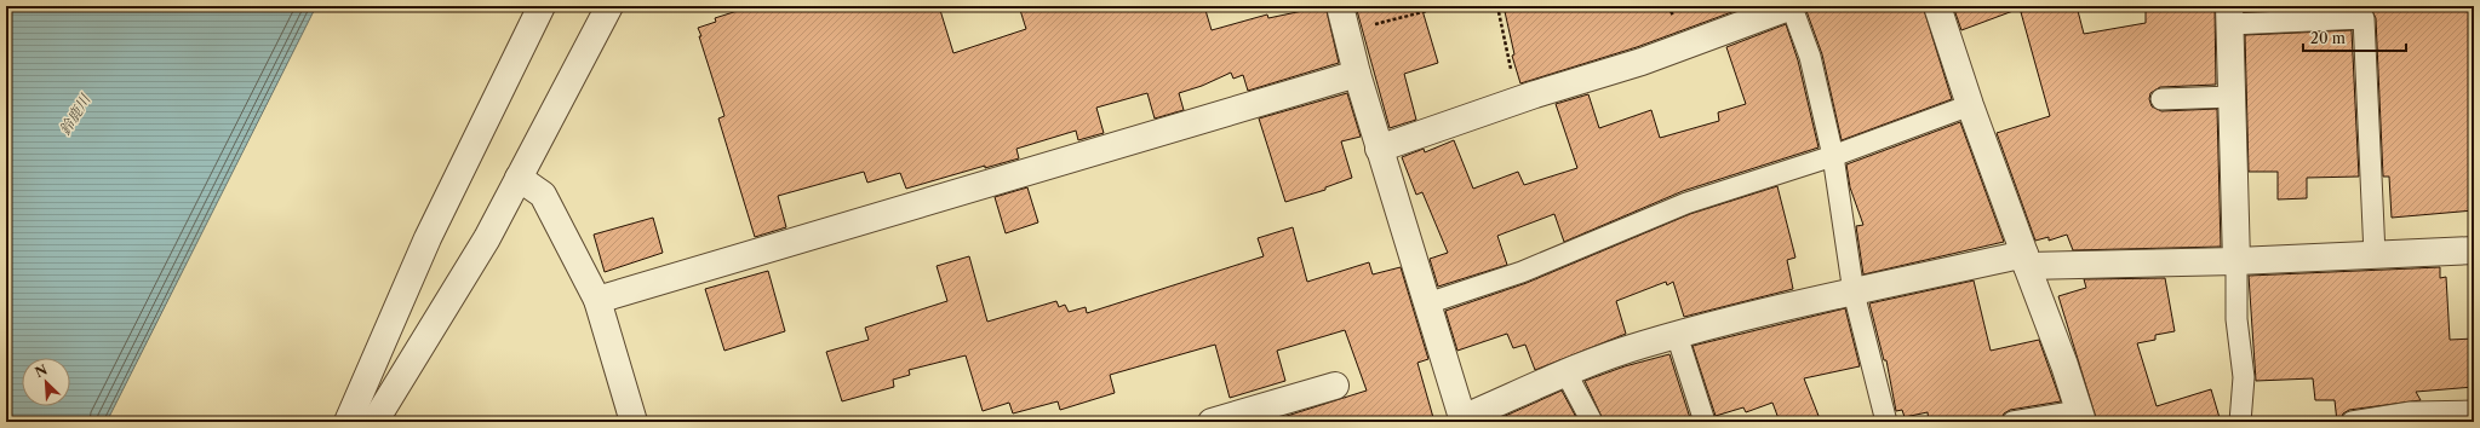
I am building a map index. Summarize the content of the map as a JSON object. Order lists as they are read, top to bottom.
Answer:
{
  "water": ["鈴鹿川"],
  "scale_bar": "20 m",
  "north": "top left"
}
